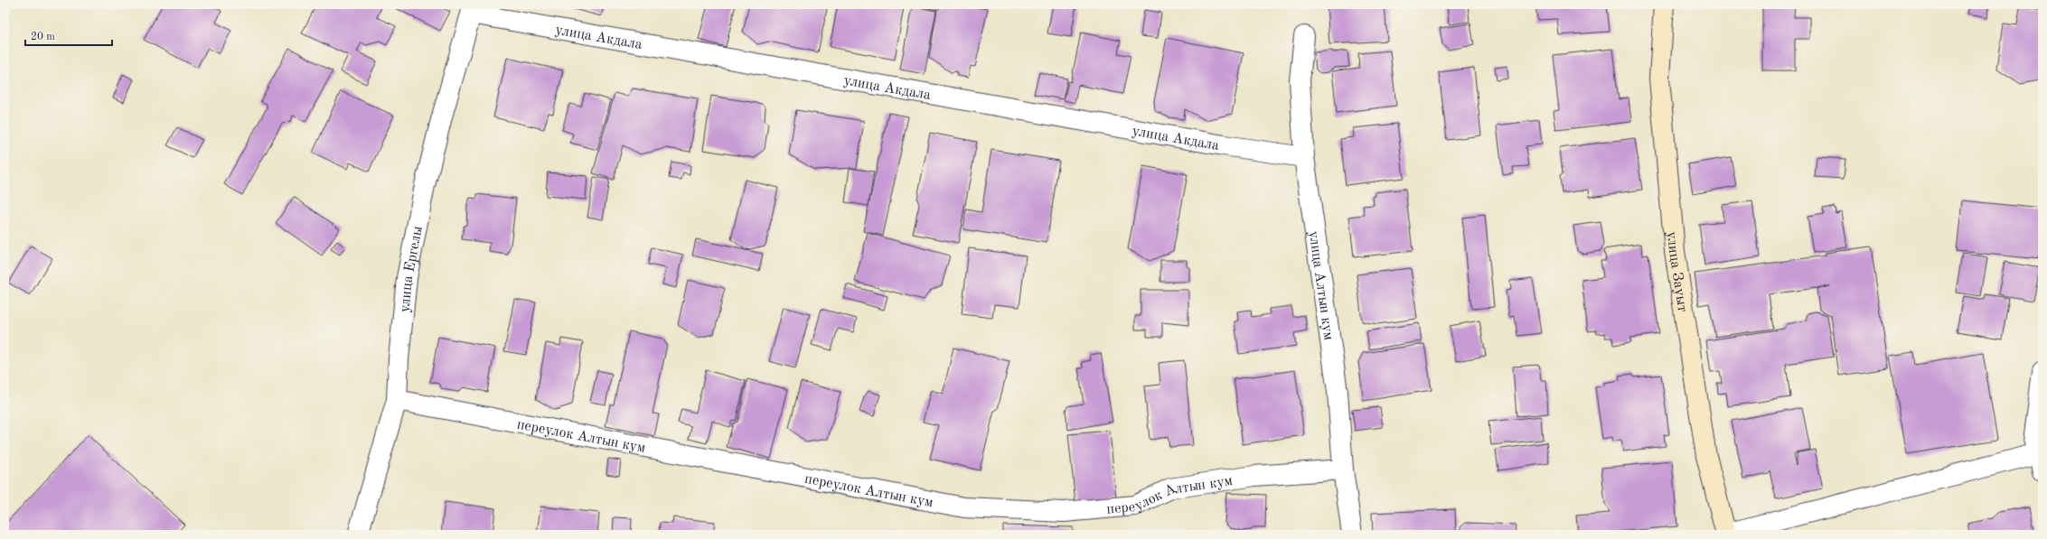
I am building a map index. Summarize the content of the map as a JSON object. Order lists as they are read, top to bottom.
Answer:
{
  "streets": {
    "street": [
      "улица Акдала",
      "улица Ергелы",
      "улица Зауыт",
      "улица Алтын кум",
      "переулок Алтын кум"
    ]
  },
  "crossings": [
    ["улица Акдала", "улица Ергелы"],
    ["улица Акдала", "улица Алтын кум"],
    ["улица Ергелы", "переулок Алтын кум"],
    ["улица Алтын кум", "переулок Алтын кум"]
  ],
  "scale_bar": "20 m"
}
